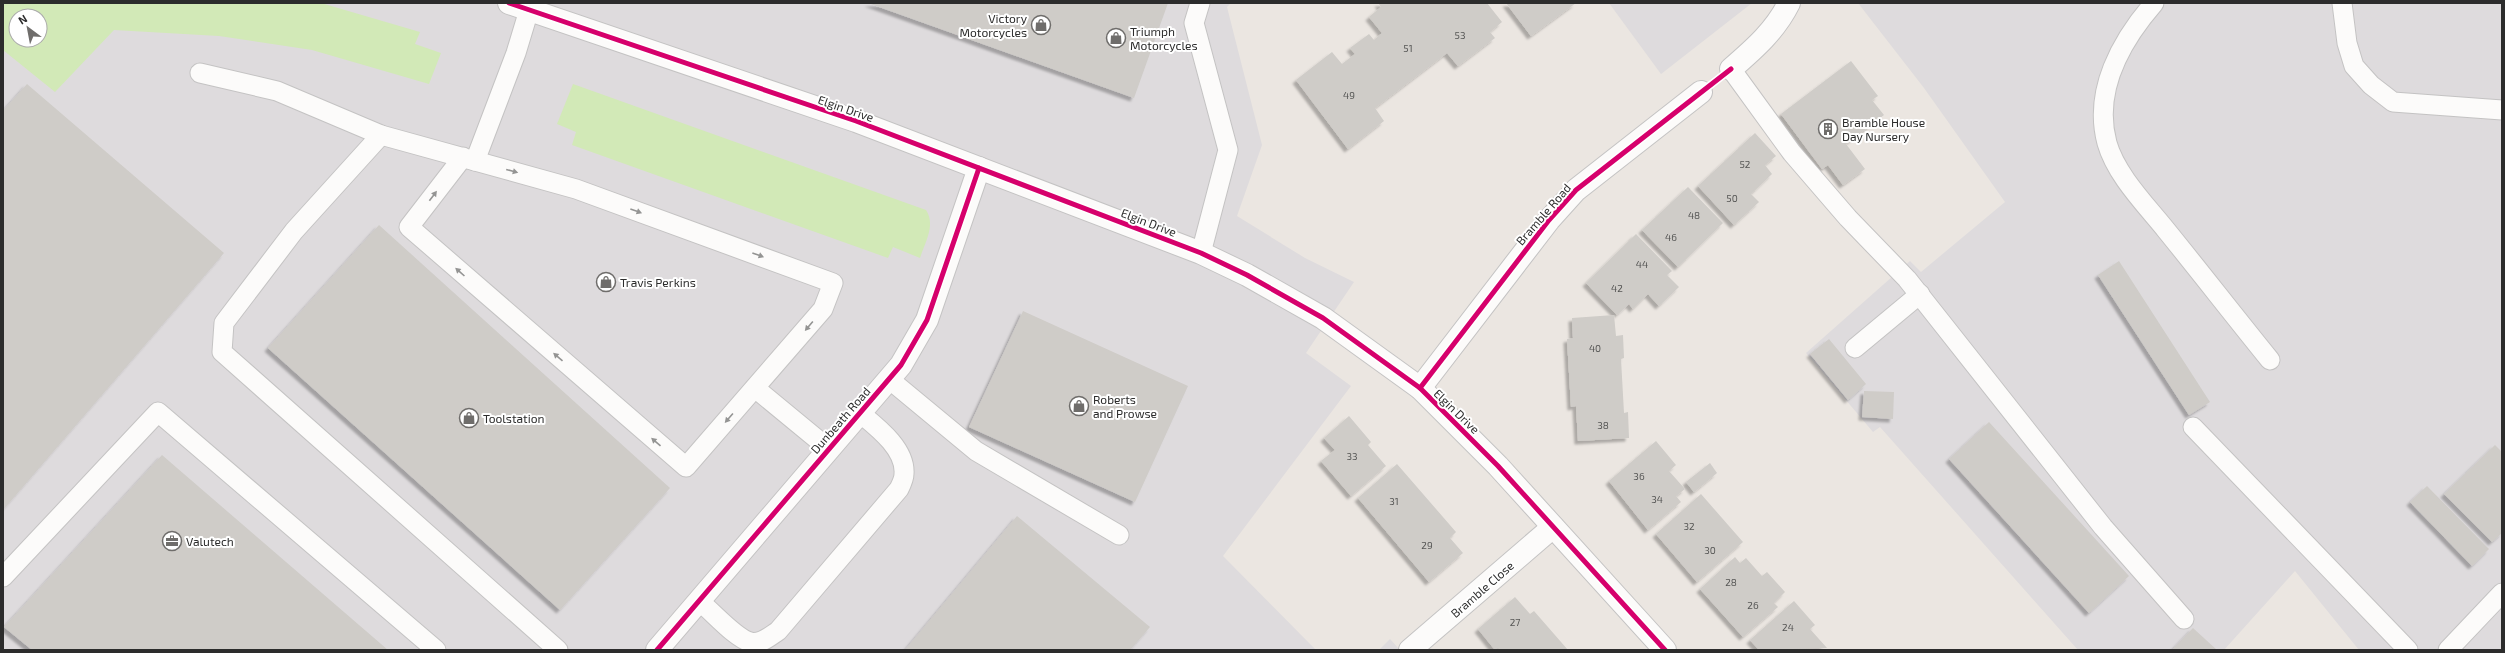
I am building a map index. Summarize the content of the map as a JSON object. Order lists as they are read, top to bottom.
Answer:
{
  "streets": {
    "street": [
      "Elgin Drive",
      "Bramble Road",
      "Dunbeath Road",
      "Bramble Close"
    ]
  },
  "crossings": [
    ["Elgin Drive", "Bramble Road"],
    ["Elgin Drive", "Dunbeath Road"],
    ["Elgin Drive", "Bramble Close"]
  ],
  "places": {
    "shop": [
      "Victory Motorcycles",
      "Triumph Motorcycles",
      "Travis Perkins",
      "Roberts and Prowse",
      "Toolstation"
    ],
    "building": ["Bramble House Day Nursery"],
    "office": ["Valutech"]
  },
  "house_numbers": [
    "53",
    "51",
    "49",
    "52",
    "50",
    "48",
    "46",
    "44",
    "42",
    "40",
    "38",
    "33",
    "36",
    "34",
    "31",
    "32",
    "29",
    "30",
    "28",
    "26",
    "27",
    "24"
  ],
  "north": "top left"
}
